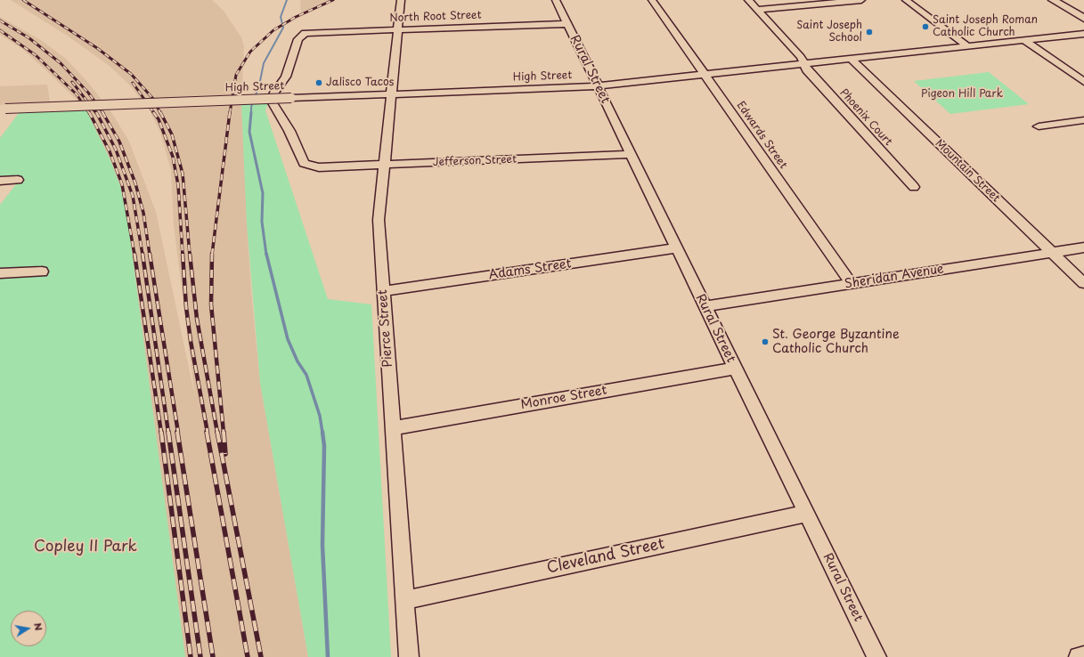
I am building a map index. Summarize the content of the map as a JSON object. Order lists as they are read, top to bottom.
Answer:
{
  "streets": {
    "street": [
      "North Root Street",
      "Rural Street",
      "High Street",
      "Phoenix Court",
      "Edwards Street",
      "Jefferson Street",
      "Mountain Street",
      "Adams Street",
      "Sheridan Avenue",
      "Pierce Street",
      "Monroe Street",
      "Cleveland Street"
    ]
  },
  "crossings": [
    ["North Root Street", "Rural Street"],
    ["North Root Street", "Jefferson Street"],
    ["North Root Street", "Pierce Street"],
    ["Rural Street", "High Street"],
    ["Rural Street", "Jefferson Street"],
    ["Rural Street", "Adams Street"],
    ["Rural Street", "Sheridan Avenue"],
    ["Rural Street", "Monroe Street"],
    ["Rural Street", "Cleveland Street"],
    ["High Street", "Phoenix Court"],
    ["High Street", "Edwards Street"],
    ["High Street", "Mountain Street"],
    ["High Street", "Pierce Street"],
    ["Edwards Street", "Sheridan Avenue"],
    ["Jefferson Street", "Pierce Street"],
    ["Mountain Street", "Sheridan Avenue"],
    ["Adams Street", "Pierce Street"],
    ["Pierce Street", "Monroe Street"],
    ["Pierce Street", "Cleveland Street"]
  ],
  "parks": ["Pigeon Hill Park", "Copley II Park"],
  "places": [
    "Saint Joseph Roman Catholic Church",
    "Saint Joseph School",
    "Jalisco Tacos",
    "St. George Byzantine Catholic Church"
  ],
  "north": "right"
}
